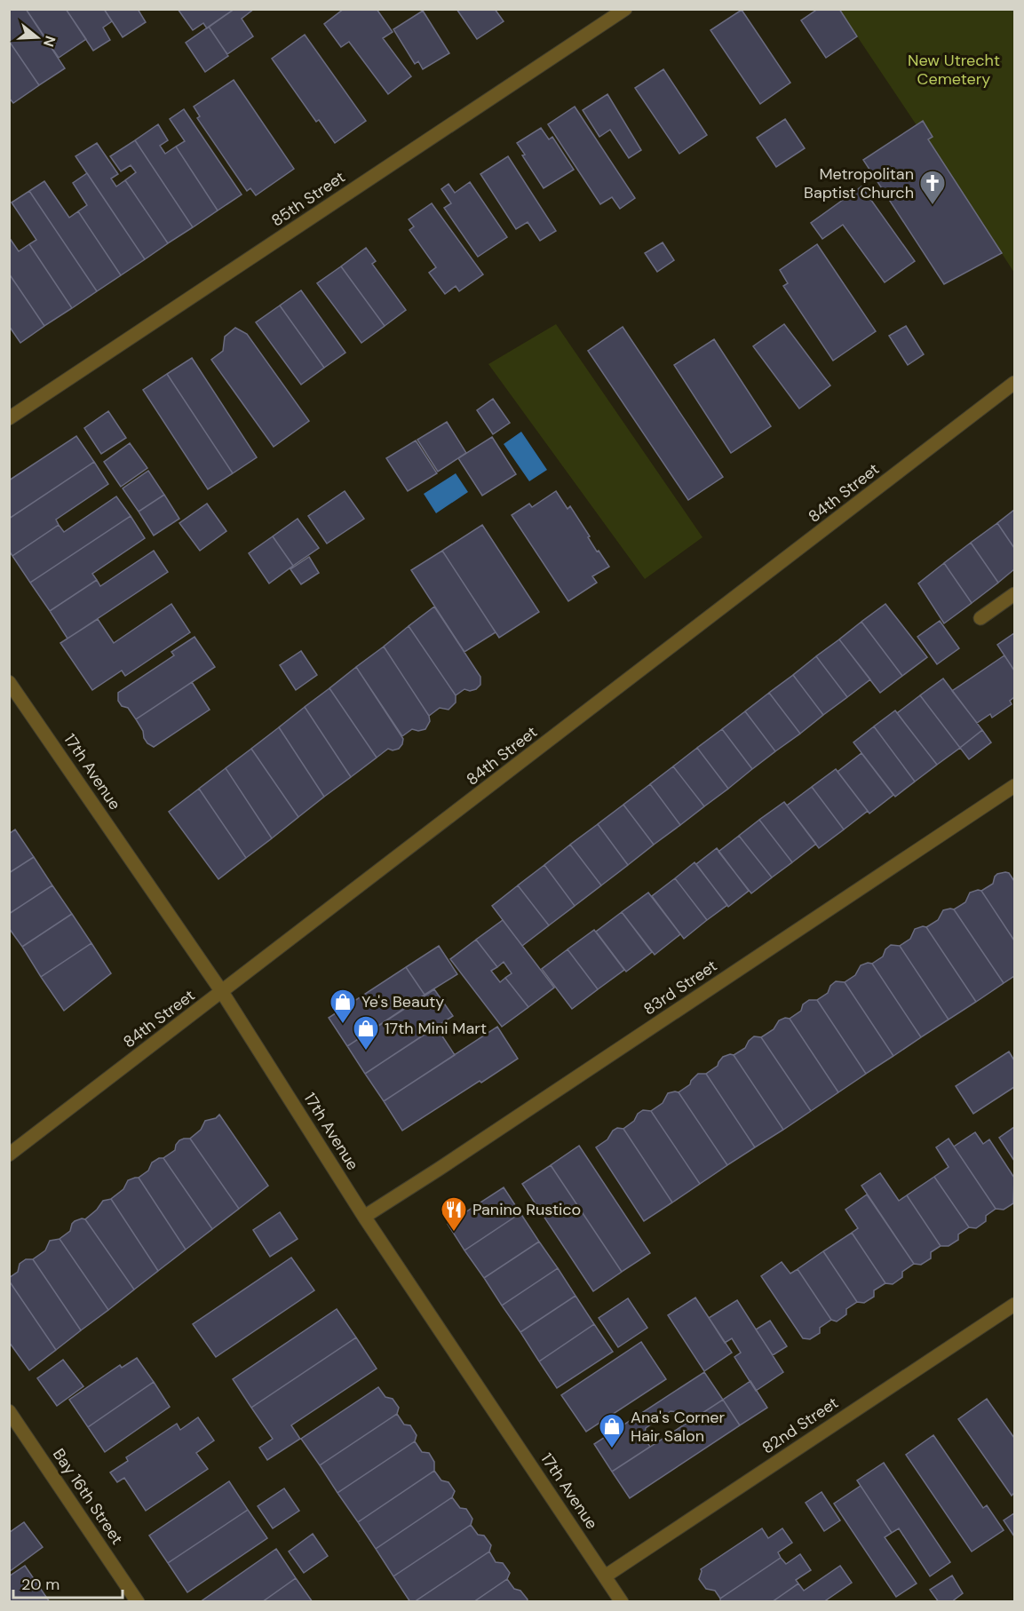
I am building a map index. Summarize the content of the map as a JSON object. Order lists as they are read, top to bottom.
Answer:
{
  "streets": {
    "street": [
      "85th Street",
      "84th Street",
      "17th Avenue",
      "83rd Street",
      "82nd Street",
      "Bay 16th Street"
    ]
  },
  "crossings": [
    ["84th Street", "17th Avenue"],
    ["17th Avenue", "83rd Street"],
    ["17th Avenue", "82nd Street"]
  ],
  "parks": ["New Utrecht Cemetery"],
  "places": {
    "church": ["Metropolitan Baptist Church"],
    "shop": ["Ye's Beauty", "17th Mini Mart", "Ana's Corner Hair Salon"],
    "restaurant": ["Panino Rustico"]
  },
  "scale_bar": "20 m",
  "north": "right"
}
